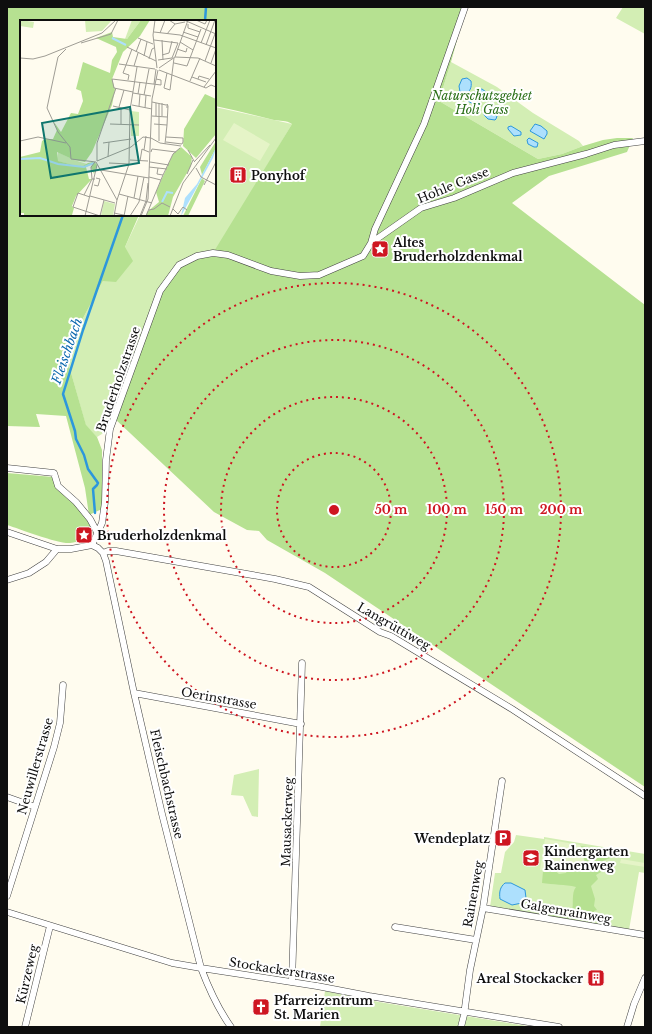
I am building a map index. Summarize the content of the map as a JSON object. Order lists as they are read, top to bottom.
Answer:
{
  "streets": {
    "street": [
      "Hohle Gasse",
      "Bruderholzstrasse",
      "Langrüttiweg",
      "Oerinstrasse",
      "Neuwillerstrasse",
      "Fleischbachstrasse",
      "Mausackerweg",
      "Rainenweg",
      "Galgenrainweg",
      "Stockackerstrasse",
      "Kürzeweg"
    ]
  },
  "crossings": [
    ["Hohle Gasse", "Bruderholzstrasse"],
    ["Langrüttiweg", "Fleischbachstrasse"],
    ["Oerinstrasse", "Fleischbachstrasse"],
    ["Oerinstrasse", "Mausackerweg"],
    ["Fleischbachstrasse", "Stockackerstrasse"],
    ["Mausackerweg", "Stockackerstrasse"],
    ["Rainenweg", "Galgenrainweg"],
    ["Rainenweg", "Stockackerstrasse"],
    ["Stockackerstrasse", "Kürzeweg"]
  ],
  "water": ["Fleischbach"],
  "parks": ["Naturschutzgebiet Holi Gass"],
  "places": {
    "building": ["Ponyhof", "Areal Stockacker"],
    "place": ["Altes Bruderholzdenkmal", "Bruderholzdenkmal"],
    "parking": ["Wendeplatz"],
    "school or university": ["Kindergarten Rainenweg"],
    "church": ["Pfarreizentrum St. Marien"]
  },
  "rings": [
    "50 m",
    "100 m",
    "150 m",
    "200 m"
  ]
}
